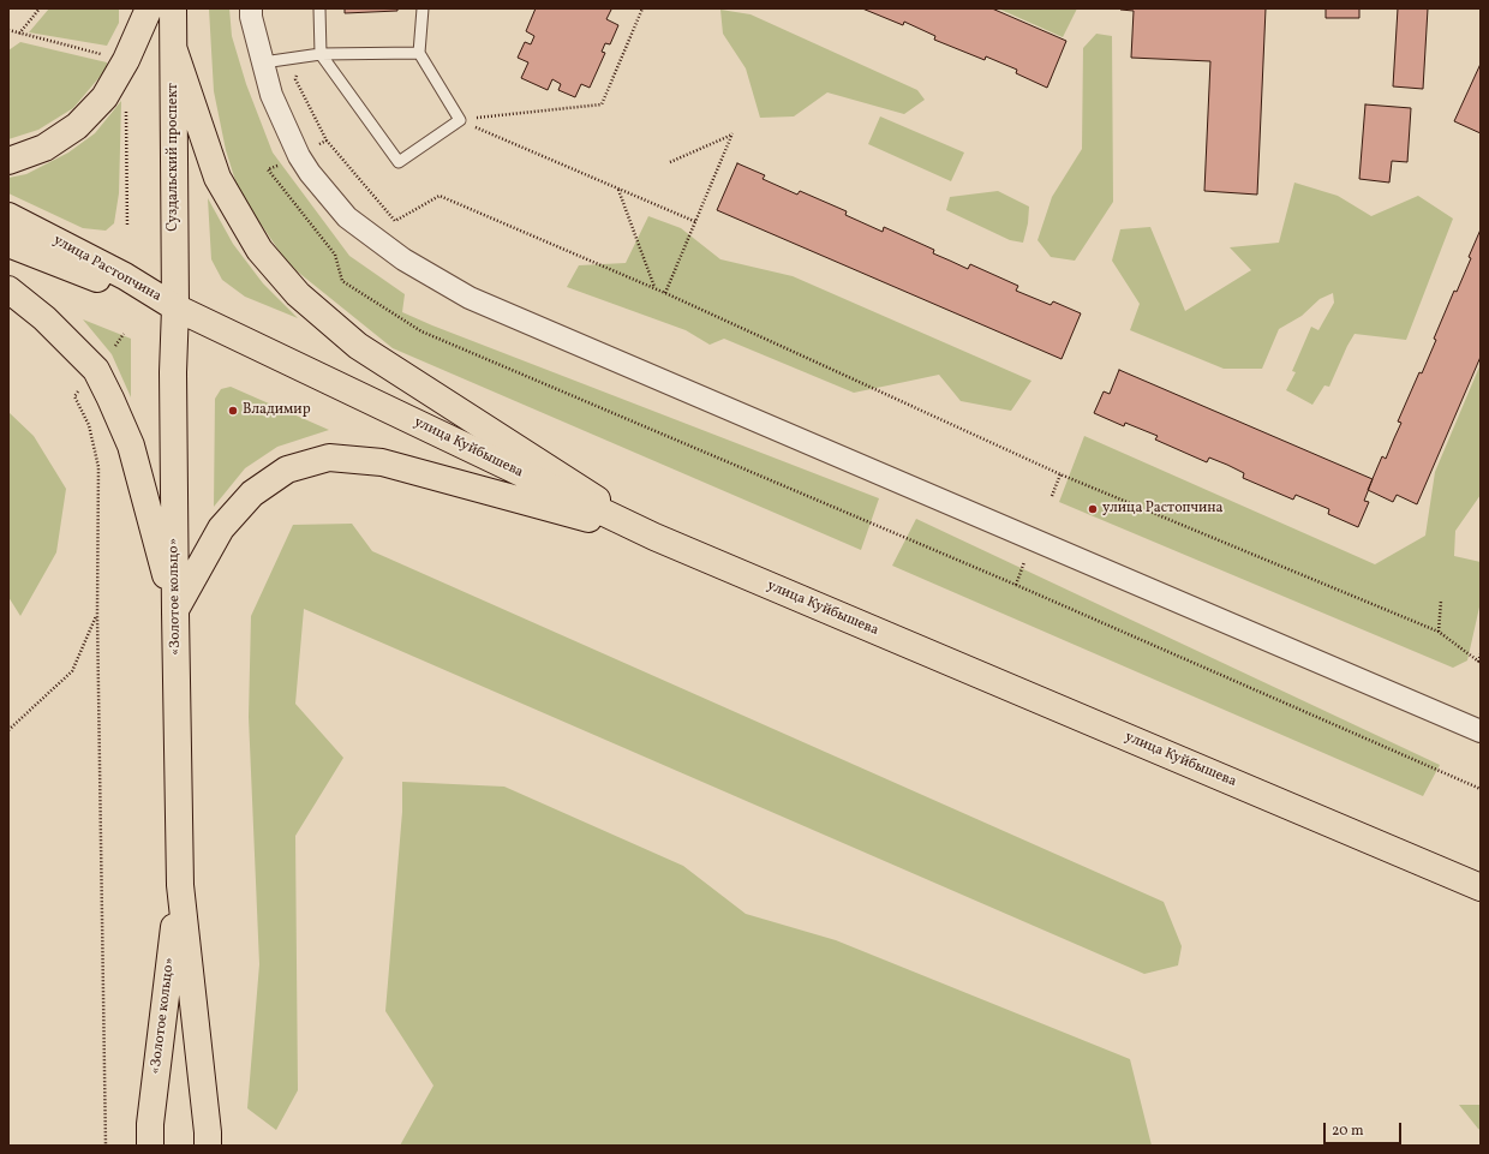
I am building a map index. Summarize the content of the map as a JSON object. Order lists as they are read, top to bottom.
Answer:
{
  "streets": {
    "main road": [
      "Суздальский проспект",
      "улица Растопчина",
      "улица Куйбышева",
      "«Золотое кольцо»"
    ]
  },
  "crossings": [
    ["Суздальский проспект", "улица Растопчина"],
    ["Суздальский проспект", "улица Куйбышева"],
    ["Суздальский проспект", "«Золотое кольцо»"],
    ["улица Растопчина", "улица Куйбышева"],
    ["улица Растопчина", "«Золотое кольцо»"],
    ["улица Куйбышева", "«Золотое кольцо»"]
  ],
  "places": ["Владимир", "улица Растопчина"],
  "scale_bar": "20 m"
}
